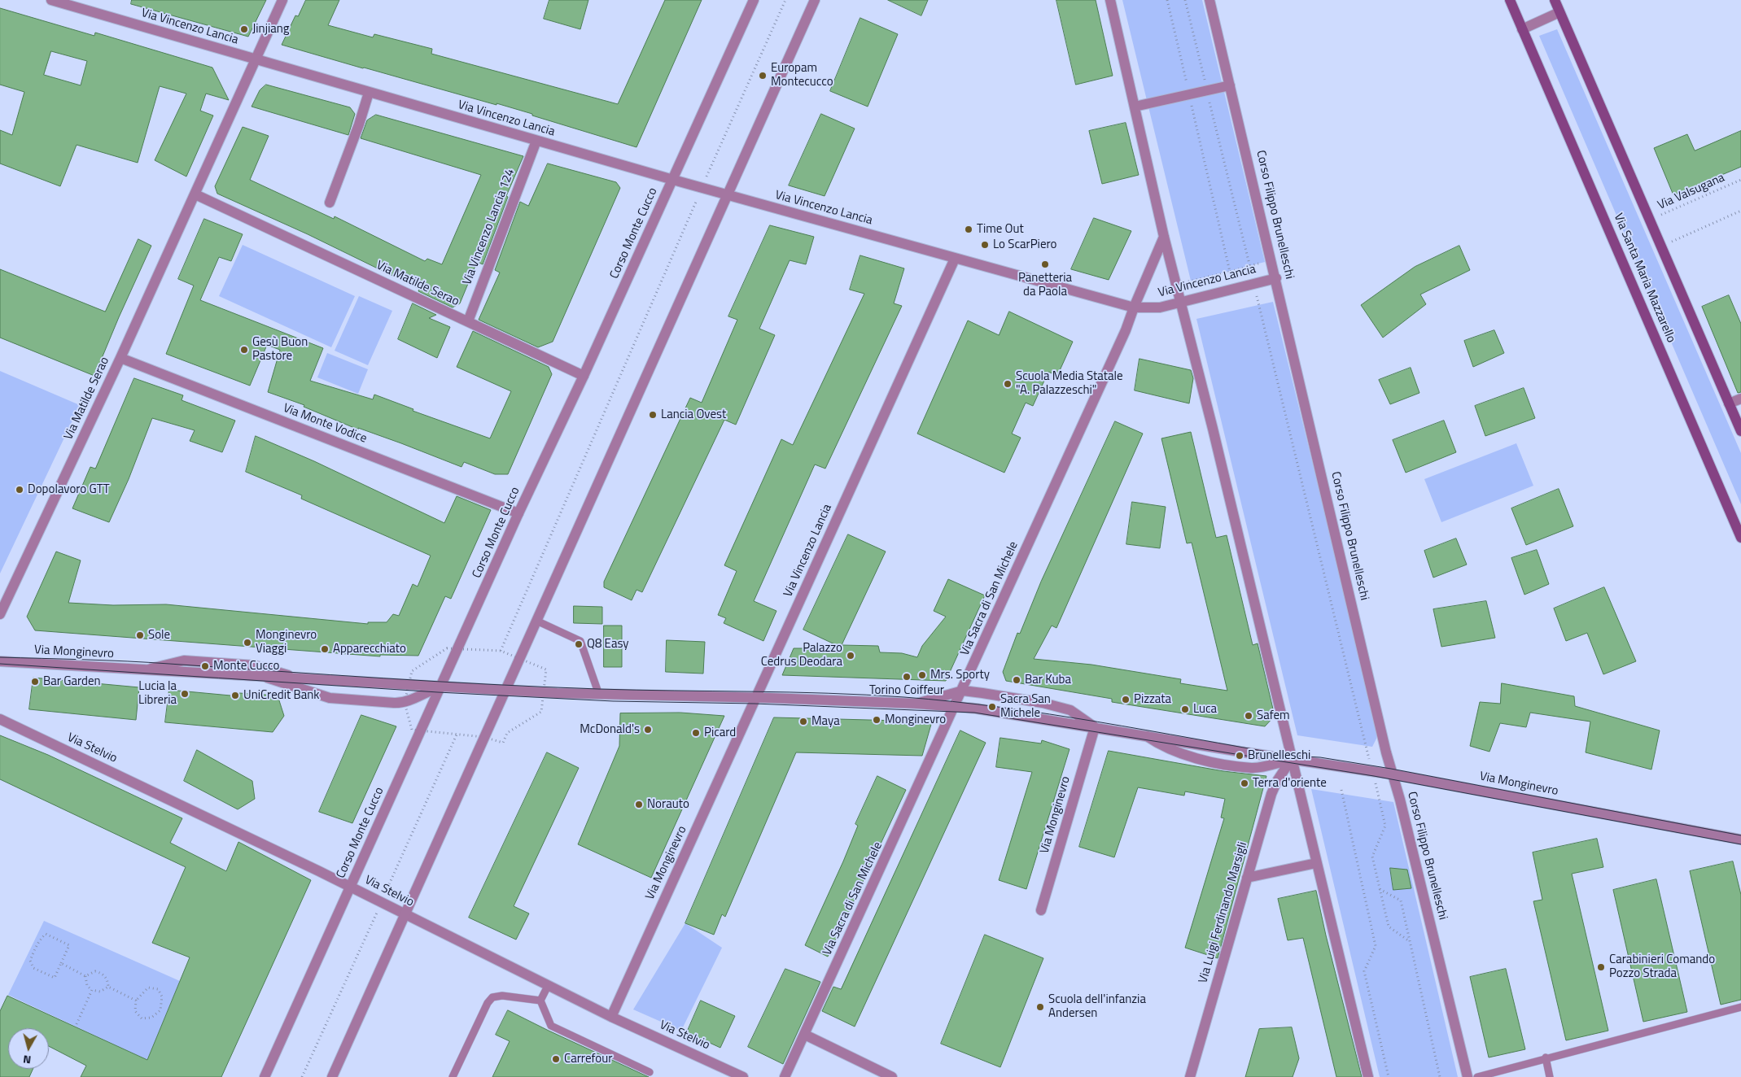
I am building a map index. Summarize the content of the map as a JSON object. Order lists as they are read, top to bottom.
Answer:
{
  "streets": {
    "main road": ["Via Santa Maria Mazzarello"],
    "street": [
      "Via Vincenzo Lancia",
      "Corso Filippo Brunelleschi",
      "Via Vincenzo Lancia 124",
      "Corso Monte Cucco",
      "Via Matilde Serao",
      "Via Monte Vodice",
      "Via Sacra di San Michele",
      "Via Monginevro",
      "Via Stelvio",
      "Via Luigi Ferdinando Marsigli"
    ],
    "path": ["Via Valsugana"]
  },
  "crossings": [
    ["Via Vincenzo Lancia", "Corso Filippo Brunelleschi"],
    ["Via Vincenzo Lancia", "Via Vincenzo Lancia 124"],
    ["Via Vincenzo Lancia", "Corso Monte Cucco"],
    ["Via Vincenzo Lancia", "Via Matilde Serao"],
    ["Via Vincenzo Lancia", "Via Sacra di San Michele"],
    ["Via Vincenzo Lancia", "Via Monginevro"],
    ["Corso Filippo Brunelleschi", "Via Monginevro"],
    ["Via Vincenzo Lancia 124", "Via Matilde Serao"],
    ["Corso Monte Cucco", "Via Matilde Serao"],
    ["Corso Monte Cucco", "Via Monte Vodice"],
    ["Corso Monte Cucco", "Via Monginevro"],
    ["Corso Monte Cucco", "Via Stelvio"],
    ["Via Matilde Serao", "Via Monte Vodice"],
    ["Via Sacra di San Michele", "Via Monginevro"],
    ["Via Monginevro", "Via Stelvio"],
    ["Via Monginevro", "Via Luigi Ferdinando Marsigli"]
  ],
  "places": [
    "Jinjiang",
    "Europam Montecucco",
    "Time Out",
    "Lo ScarPiero",
    "Panetteria da Paola",
    "Gesù Buon Pastore",
    "Scuola Media Statale \"A. Palazzeschi\"",
    "Lancia Ovest",
    "Dopolavoro GTT",
    "Sole",
    "Monginevro Viaggi",
    "Q8 Easy",
    "Apparecchiato",
    "Palazzo Cedrus Deodara",
    "Monte Cucco",
    "Mrs. Sporty",
    "Torino Coiffeur",
    "Bar Kuba",
    "Bar Garden",
    "Lucia la Libreria",
    "UniCredit Bank",
    "Pizzata",
    "Sacra San Michele",
    "Luca",
    "Safem",
    "Monginevro",
    "Maya",
    "McDonald's",
    "Picard",
    "Brunelleschi",
    "Terra d'oriente",
    "Norauto",
    "Carabinieri Comando Pozzo Strada",
    "Scuola dell'infanzia Andersen",
    "Carrefour"
  ],
  "north": "bottom"
}
